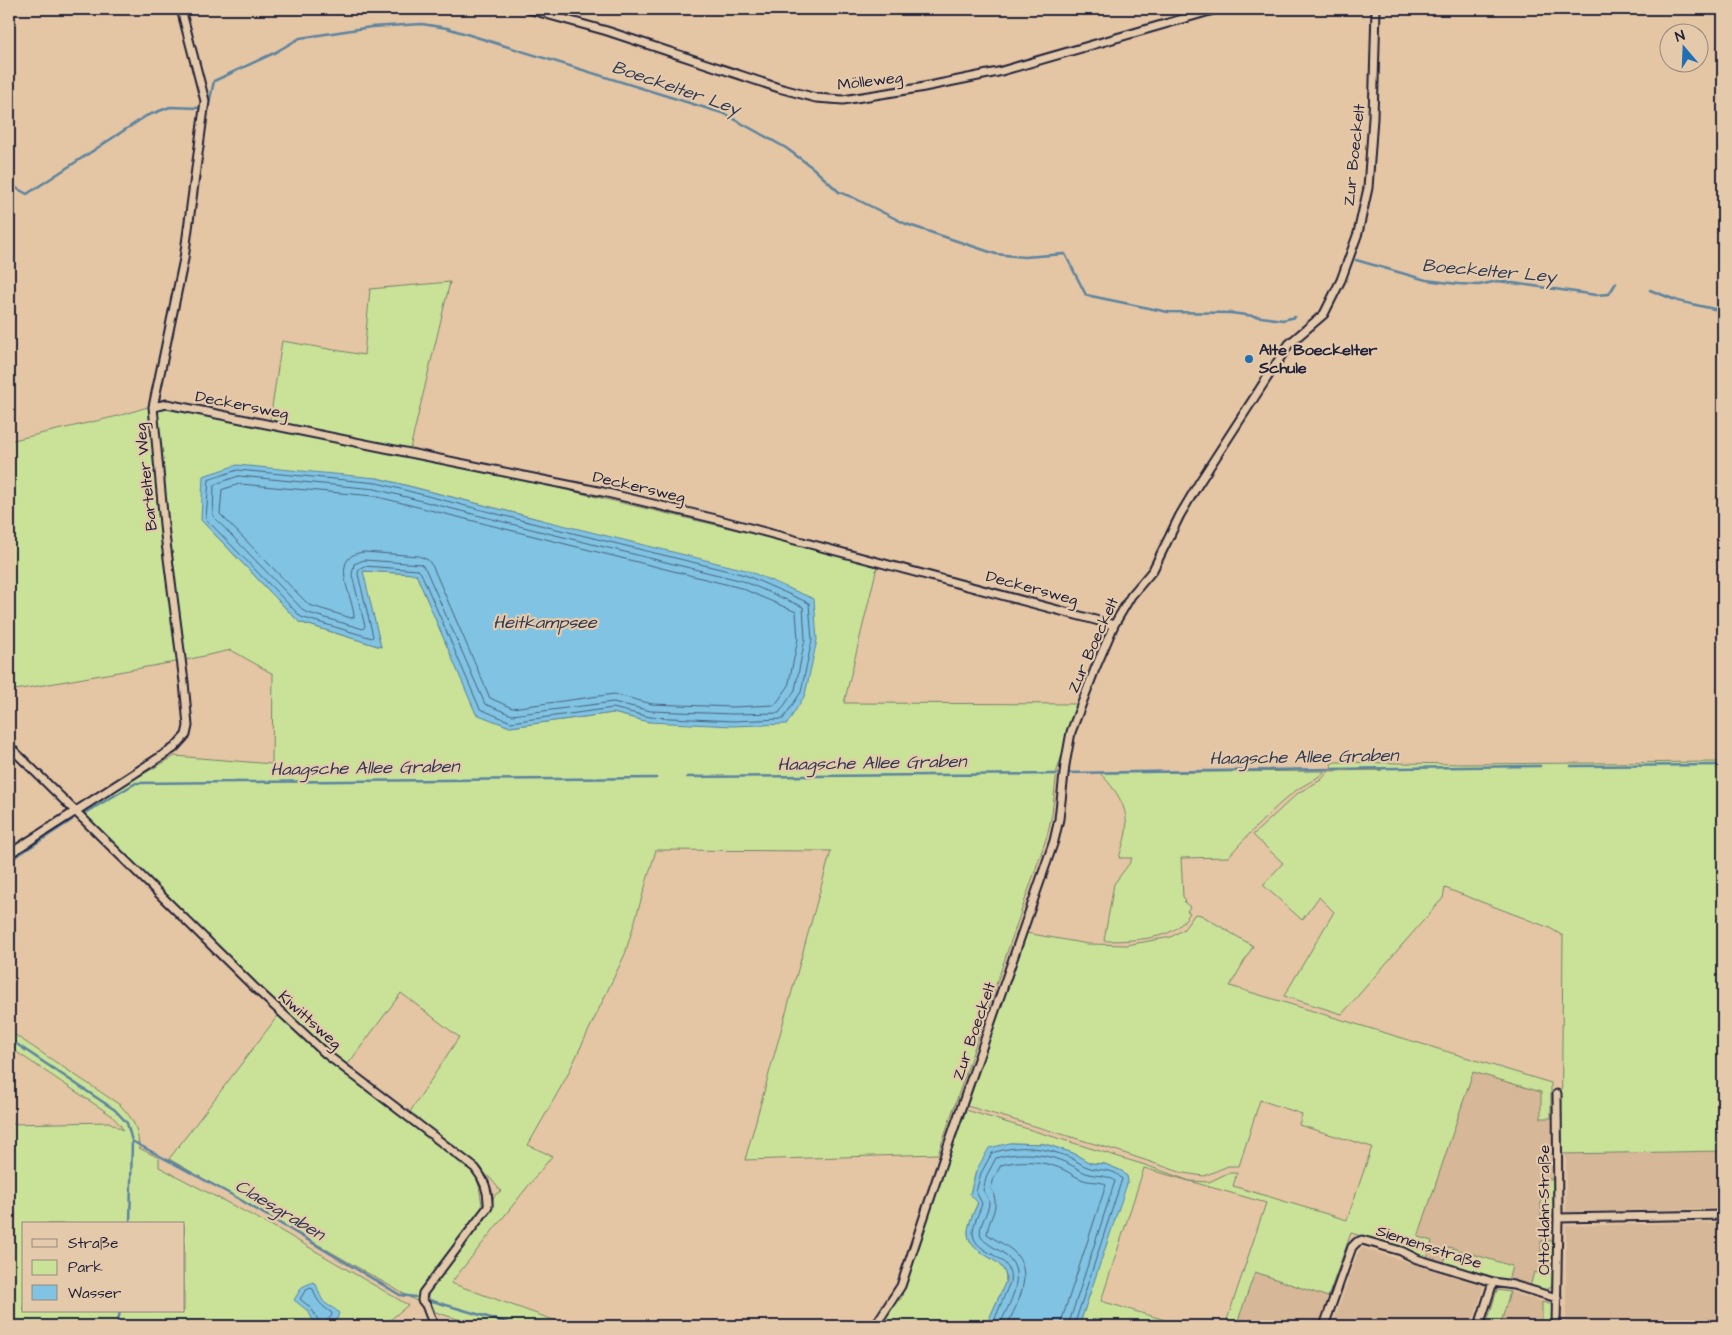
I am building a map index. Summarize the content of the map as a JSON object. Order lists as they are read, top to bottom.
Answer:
{
  "streets": {
    "street": [
      "Mölleweg",
      "Zur Boeckelt",
      "Deckersweg",
      "Bartelter Weg",
      "Kiwittsweg",
      "Otto-Hahn-Straße",
      "Siemensstraße"
    ]
  },
  "crossings": [
    ["Zur Boeckelt", "Deckersweg"],
    ["Deckersweg", "Bartelter Weg"],
    ["Bartelter Weg", "Kiwittsweg"],
    ["Otto-Hahn-Straße", "Siemensstraße"]
  ],
  "water": [
    "Boeckelter Ley",
    "Heitkampsee",
    "Haagsche Allee Graben",
    "Claesgraben"
  ],
  "places": ["Alte Boeckelter Schule"],
  "legend": ["Straße", "Park", "Wasser"],
  "north": "top"
}
